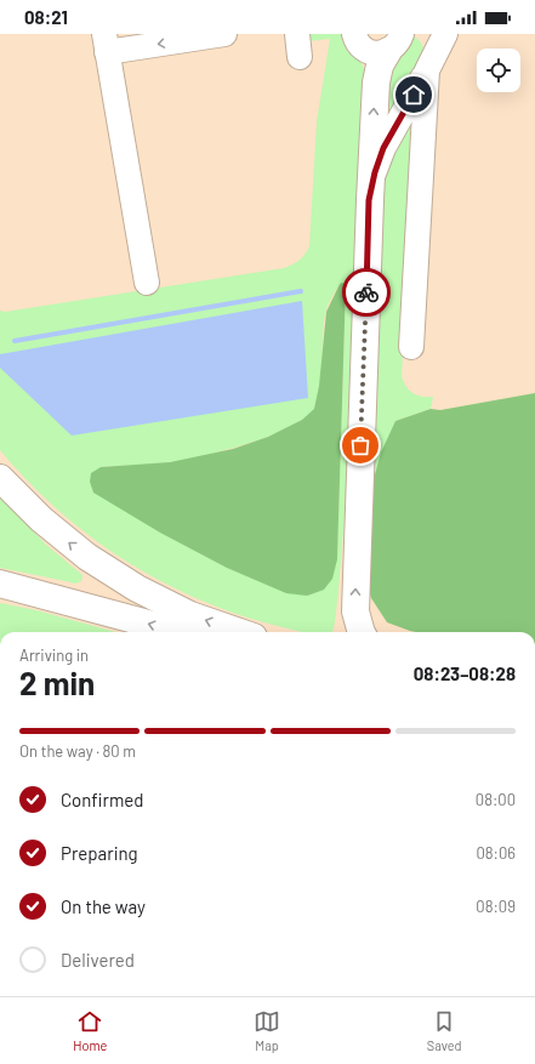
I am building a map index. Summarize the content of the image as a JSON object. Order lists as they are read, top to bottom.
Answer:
{
  "page": {
    "status": "08:21",
    "heading": ["2 min", "Arriving in", "08:23–08:28"],
    "bar": "On the way · 80 m",
    "list": [
      ["Confirmed", "08:00"],
      ["Preparing", "08:06"],
      ["On the way", "08:09"],
      "Delivered"
    ],
    "tabs": ["Home", "Map", "Saved"]
  }
}
